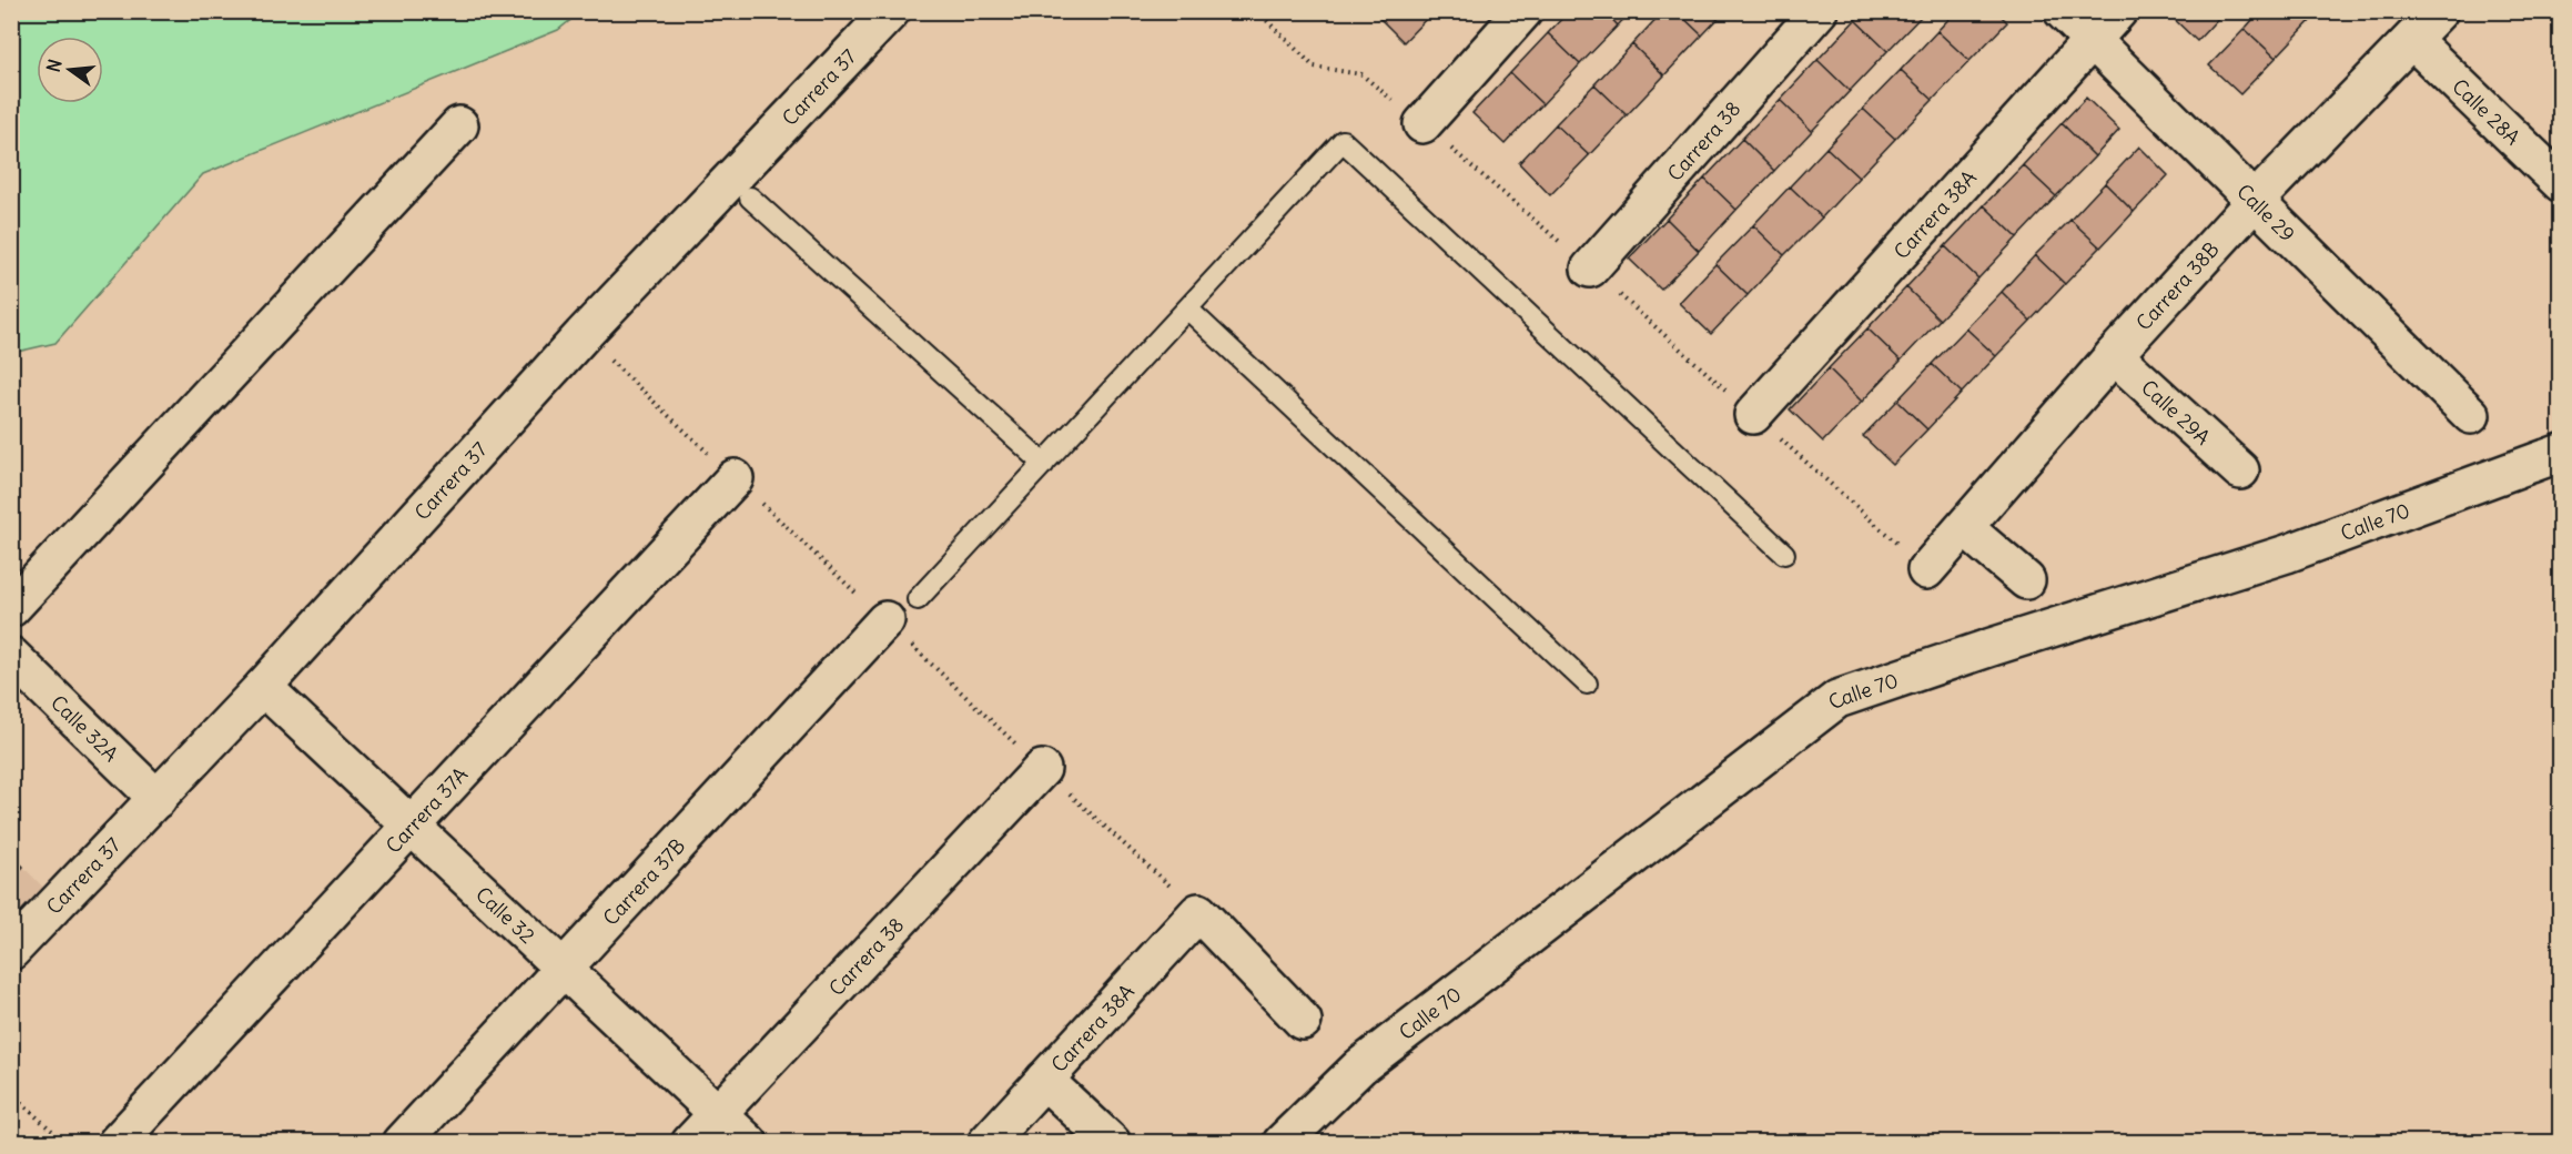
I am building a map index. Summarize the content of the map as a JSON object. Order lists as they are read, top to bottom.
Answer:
{
  "streets": {
    "street": [
      "Carrera 37",
      "Calle 28A",
      "Carrera 38",
      "Calle 29",
      "Carrera 38A",
      "Carrera 38B",
      "Calle 29A",
      "Calle 70",
      "Calle 32A",
      "Carrera 37A",
      "Carrera 37B",
      "Calle 32"
    ]
  },
  "crossings": [
    ["Carrera 37", "Calle 32A"],
    ["Carrera 37", "Calle 32"],
    ["Calle 28A", "Carrera 38B"],
    ["Carrera 38", "Calle 32"],
    ["Calle 29", "Carrera 38A"],
    ["Calle 29", "Carrera 38B"],
    ["Carrera 38B", "Calle 29A"],
    ["Carrera 37A", "Calle 32"],
    ["Carrera 37B", "Calle 32"]
  ],
  "north": "left"
}
